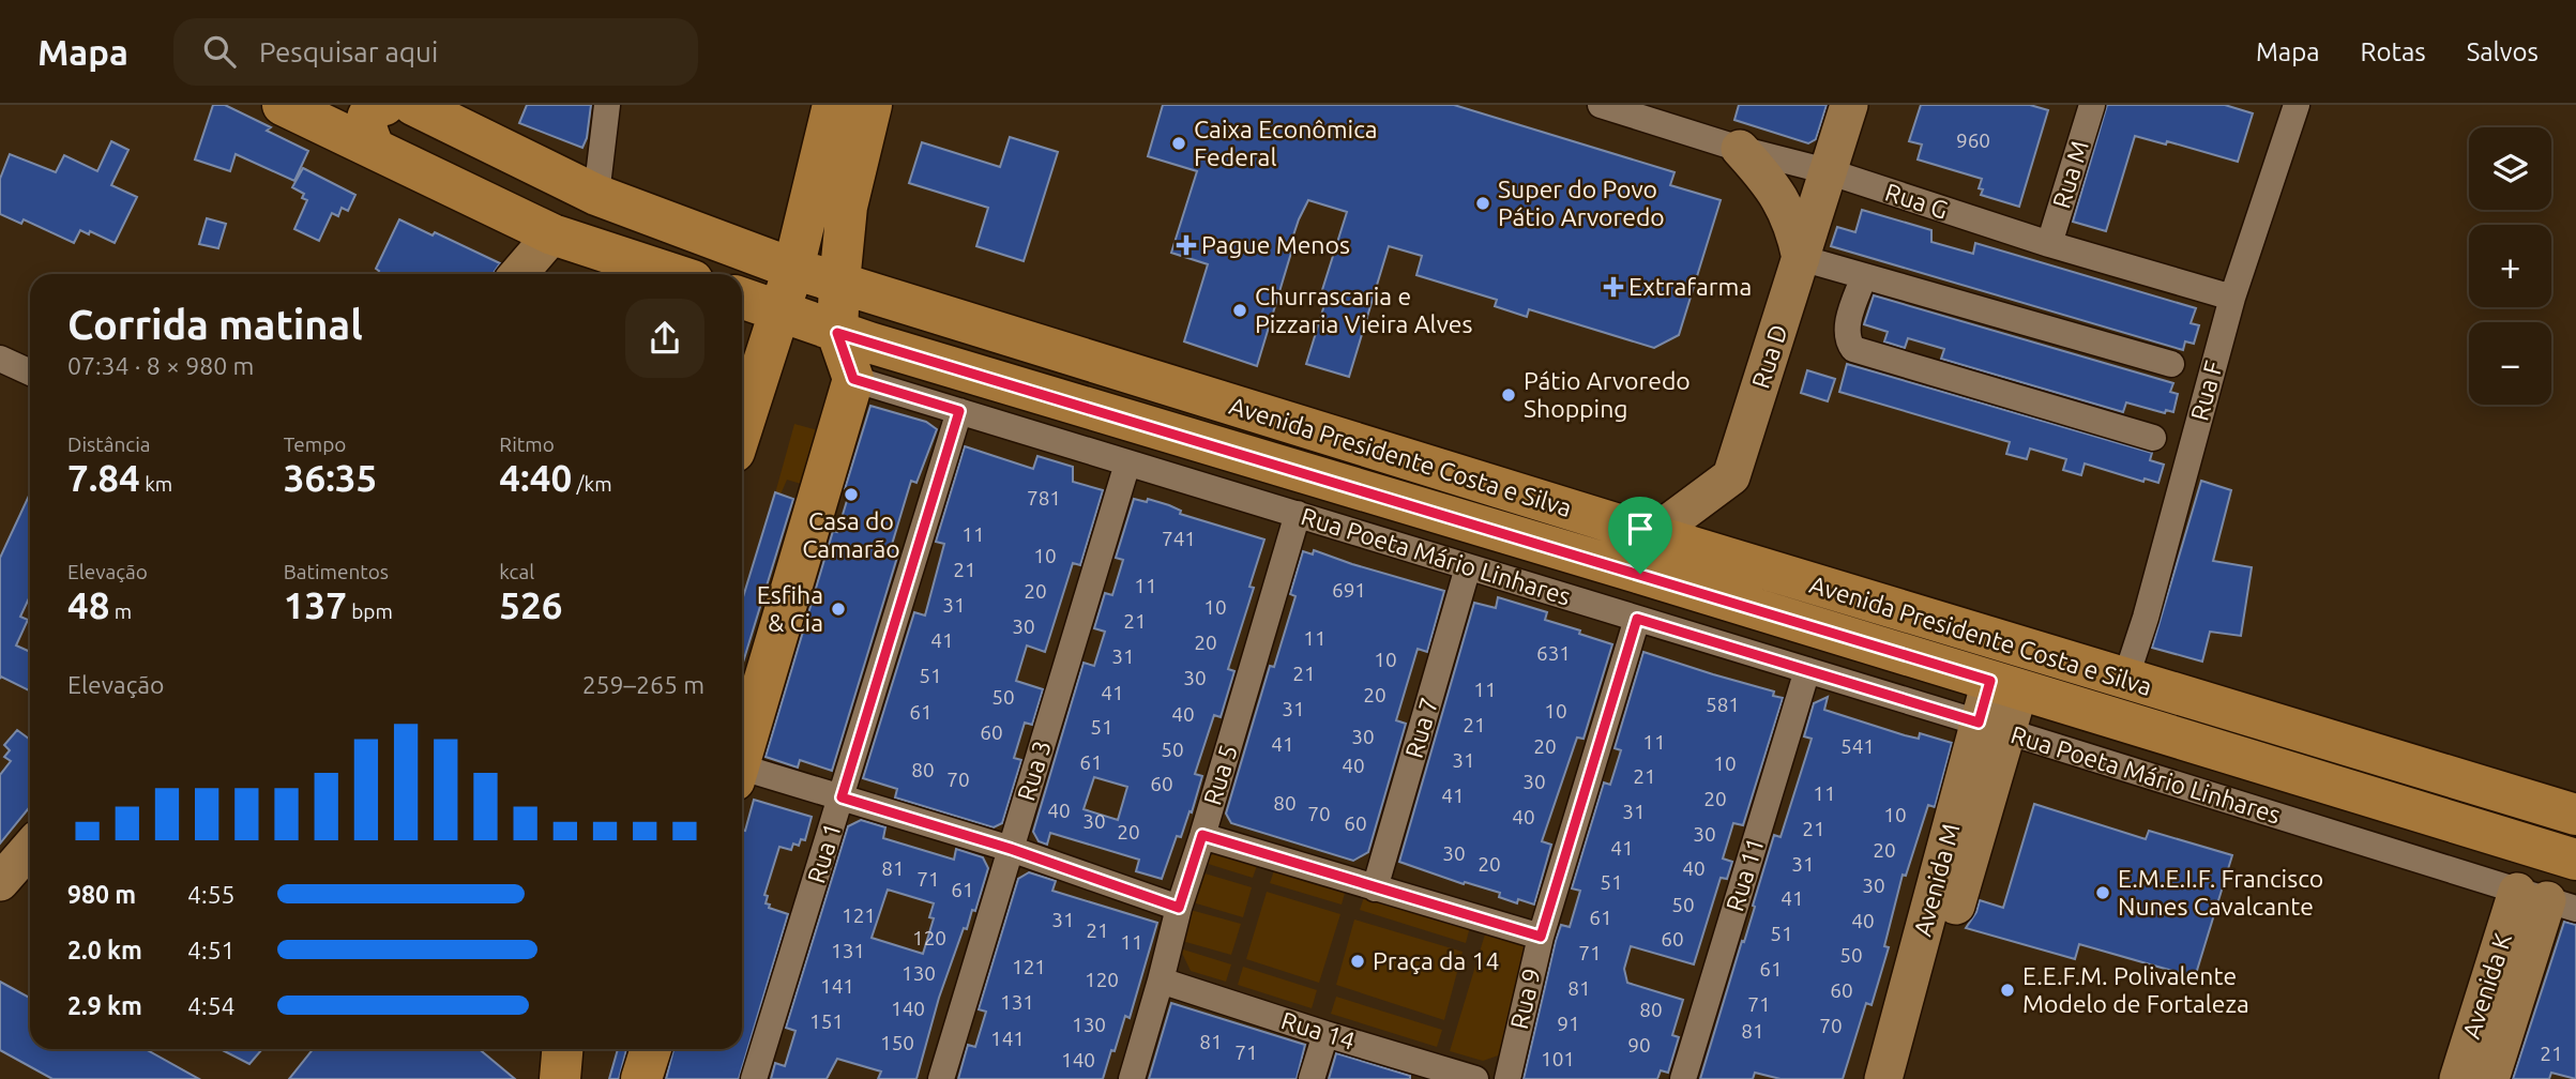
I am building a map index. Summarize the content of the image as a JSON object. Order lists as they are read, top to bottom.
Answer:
{
  "streets": {
    "main road": ["Avenida Presidente Costa e Silva"],
    "street": [
      "Rua M",
      "Rua G",
      "Rua D",
      "Rua F",
      "Rua Poeta Mário Linhares",
      "Rua 7",
      "Rua 3",
      "Rua 5",
      "Rua 1",
      "Rua 11",
      "Avenida M",
      "Avenida K",
      "Rua 9",
      "Rua 14"
    ]
  },
  "crossings": [
    ["Rua M", "Rua G"],
    ["Rua G", "Rua D"],
    ["Rua G", "Rua F"],
    ["Rua D", "Avenida Presidente Costa e Silva"],
    ["Rua F", "Avenida Presidente Costa e Silva"],
    ["Avenida Presidente Costa e Silva", "Avenida M"],
    ["Rua Poeta Mário Linhares", "Rua 7"],
    ["Rua Poeta Mário Linhares", "Rua 3"],
    ["Rua Poeta Mário Linhares", "Rua 5"],
    ["Rua Poeta Mário Linhares", "Rua 1"],
    ["Rua Poeta Mário Linhares", "Rua 11"],
    ["Rua Poeta Mário Linhares", "Avenida M"],
    ["Rua Poeta Mário Linhares", "Avenida K"],
    ["Rua Poeta Mário Linhares", "Rua 9"],
    ["Rua 5", "Rua 14"]
  ],
  "places": {
    "other": [
      "Caixa Econômica Federal",
      "Super do Povo Pátio Arvoredo",
      "Churrascaria e Pizzaria Vieira Alves",
      "Pátio Arvoredo Shopping",
      "Casa do Camarão",
      "Esfiha & Cia",
      "E.M.E.I.F. Francisco Nunes Cavalcante",
      "Praça da 14",
      "E.E.F.M. Polivalente Modelo de Fortaleza"
    ],
    "health": ["Pague Menos", "Extrafarma"]
  },
  "house_numbers": [
    "960",
    "781",
    "11",
    "741",
    "10",
    "21",
    "11",
    "691",
    "20",
    "31",
    "10",
    "21",
    "30",
    "11",
    "41",
    "20",
    "631",
    "31",
    "10",
    "21",
    "51",
    "30",
    "11",
    "41",
    "20",
    "50",
    "581",
    "31",
    "10",
    "61",
    "40",
    "21",
    "51",
    "60",
    "30",
    "11",
    "41",
    "20",
    "541",
    "50",
    "31",
    "61",
    "10",
    "40",
    "80",
    "21",
    "70",
    "30",
    "60",
    "11",
    "41",
    "20",
    "80",
    "40",
    "31",
    "70",
    "10",
    "40",
    "30",
    "60",
    "21",
    "20",
    "30",
    "41",
    "20",
    "30",
    "20",
    "31",
    "81",
    "40",
    "71",
    "51",
    "30",
    "61",
    "41",
    "50",
    "121",
    "61",
    "31",
    "40",
    "21",
    "51",
    "120",
    "60",
    "11",
    "131",
    "71",
    "50",
    "121",
    "61",
    "130",
    "120",
    "141",
    "81",
    "60",
    "131",
    "71",
    "140",
    "80",
    "151",
    "91",
    "130",
    "70",
    "81",
    "141",
    "81",
    "150",
    "90",
    "71",
    "21",
    "101",
    "140"
  ],
  "page": {
    "header": "Mapa",
    "search": "Pesquisar aqui",
    "nav": ["Mapa", "Rotas", "Salvos"],
    "map_buttons": ["+", "−"],
    "heading": ["Corrida matinal", "07:34 · 8 × 980 m"],
    "stats": [
      ["Distância", "7.84 km"],
      ["Tempo", "36:35"],
      ["Ritmo", "4:40 /km"],
      ["Elevação", "48 m"],
      ["Batimentos", "137 bpm"],
      ["kcal", "526"]
    ],
    "chart": ["Elevação", "259–265 m"],
    "list": [
      {
        "name": "980 m",
        "note": "4:55"
      },
      {
        "name": "2.0 km",
        "note": "4:51"
      },
      {
        "name": "2.9 km",
        "note": "4:54"
      }
    ]
  }
}
